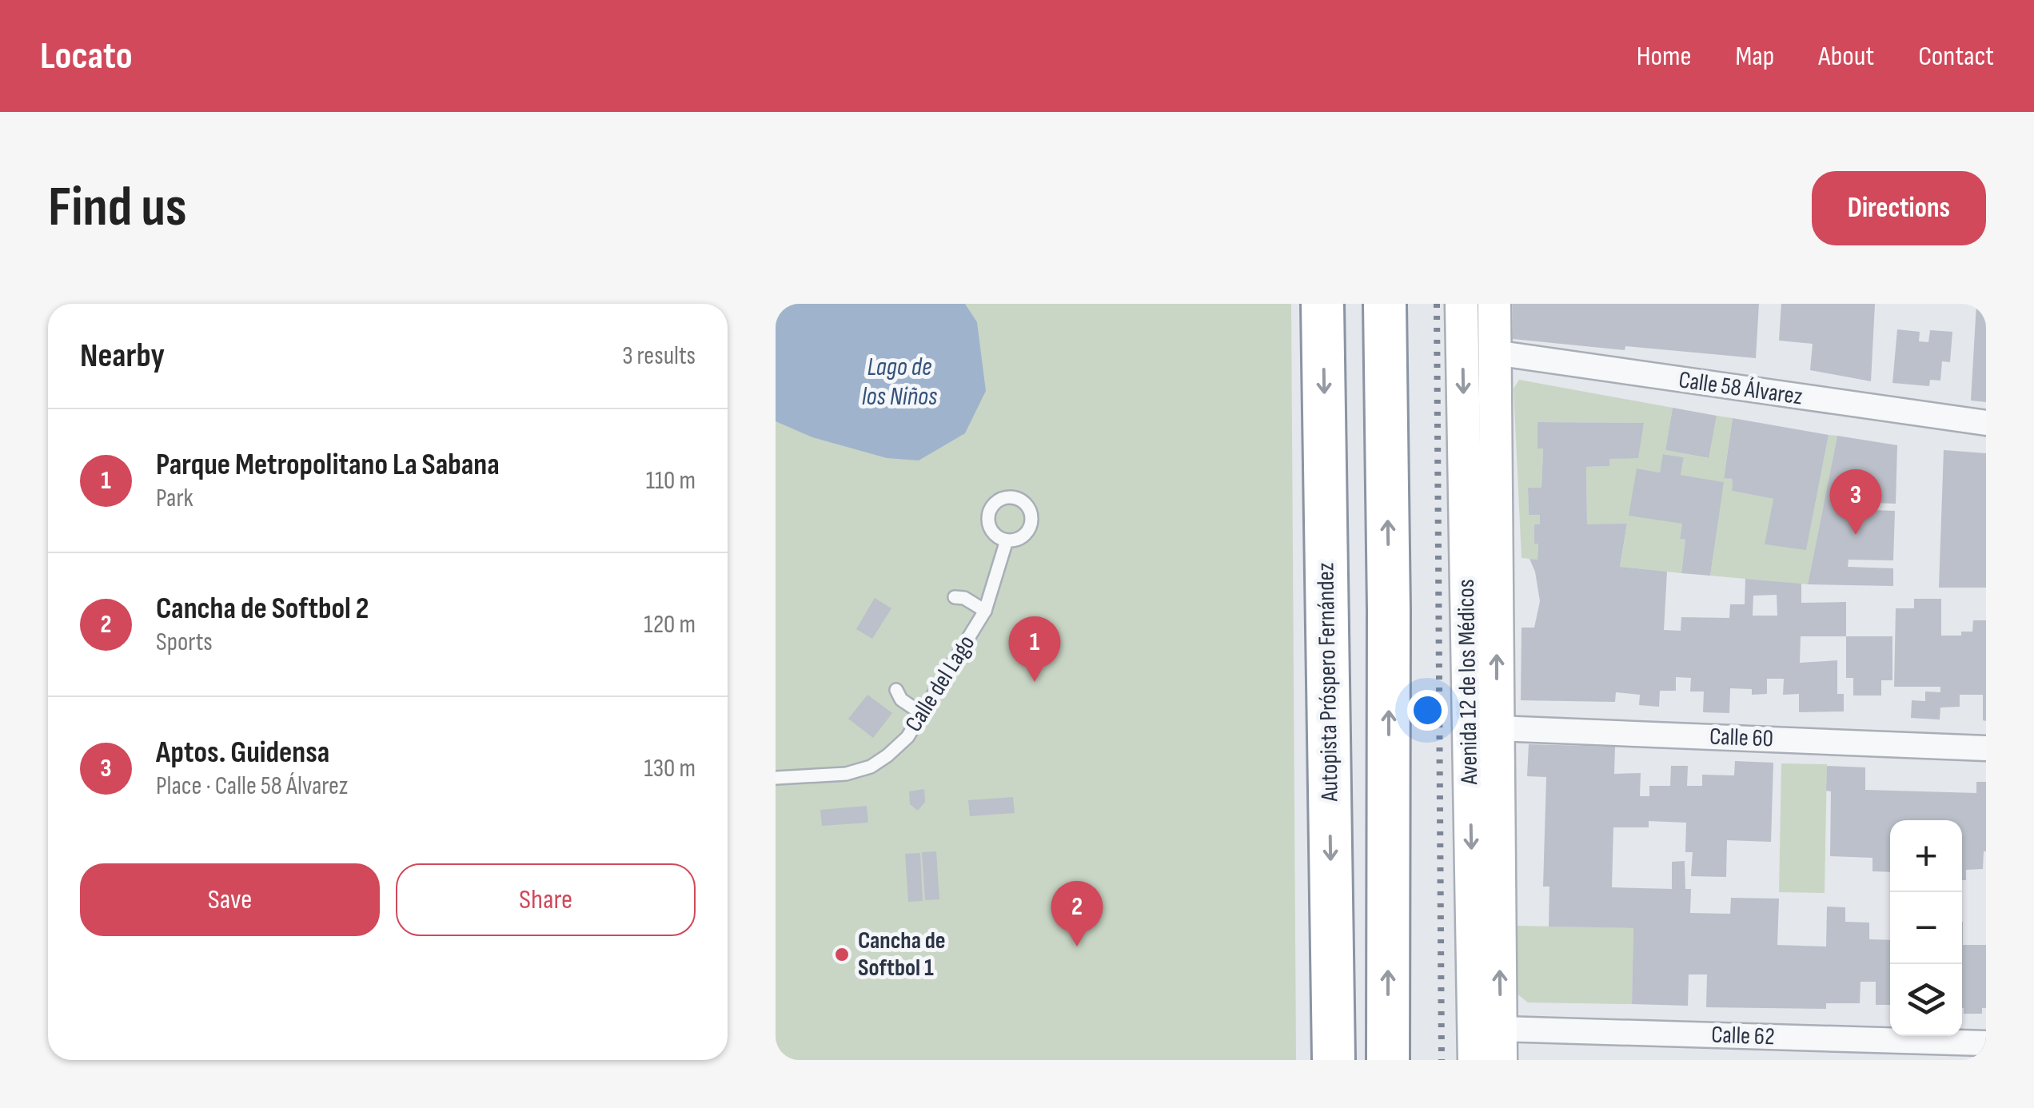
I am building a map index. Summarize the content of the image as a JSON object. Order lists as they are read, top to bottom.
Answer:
{
  "streets": {
    "highway": ["Autopista Próspero Fernández"],
    "main road": ["Avenida 12 de los Médicos"],
    "street": ["Calle 58 Álvarez", "Calle 60", "Calle 62"],
    "lane": ["Calle del Lago"]
  },
  "crossings": [
    ["Calle 58 Álvarez", "Avenida 12 de los Médicos"],
    ["Avenida 12 de los Médicos", "Calle 60"],
    ["Avenida 12 de los Médicos", "Calle 62"]
  ],
  "water": ["Lago de los Niños"],
  "places": ["Cancha de Softbol 1"],
  "page": {
    "header": "Locato",
    "nav": [
      "Home",
      "Map",
      "About",
      "Contact"
    ],
    "buttons": [
      "Directions",
      ["Save", "Share"]
    ],
    "title": "Find us",
    "heading": ["Nearby", "3 results"],
    "list": [
      {
        "mark": "1",
        "name": "Parque Metropolitano La Sabana",
        "note": "Park",
        "value": "110 m"
      },
      {
        "mark": "2",
        "name": "Cancha de Softbol 2",
        "note": "Sports",
        "value": "120 m"
      },
      {
        "mark": "3",
        "name": "Aptos. Guidensa",
        "note": "Place · Calle 58 Álvarez",
        "value": "130 m"
      }
    ],
    "pins": ["3", "1", "2"],
    "map_buttons": ["+", "−"]
  }
}
